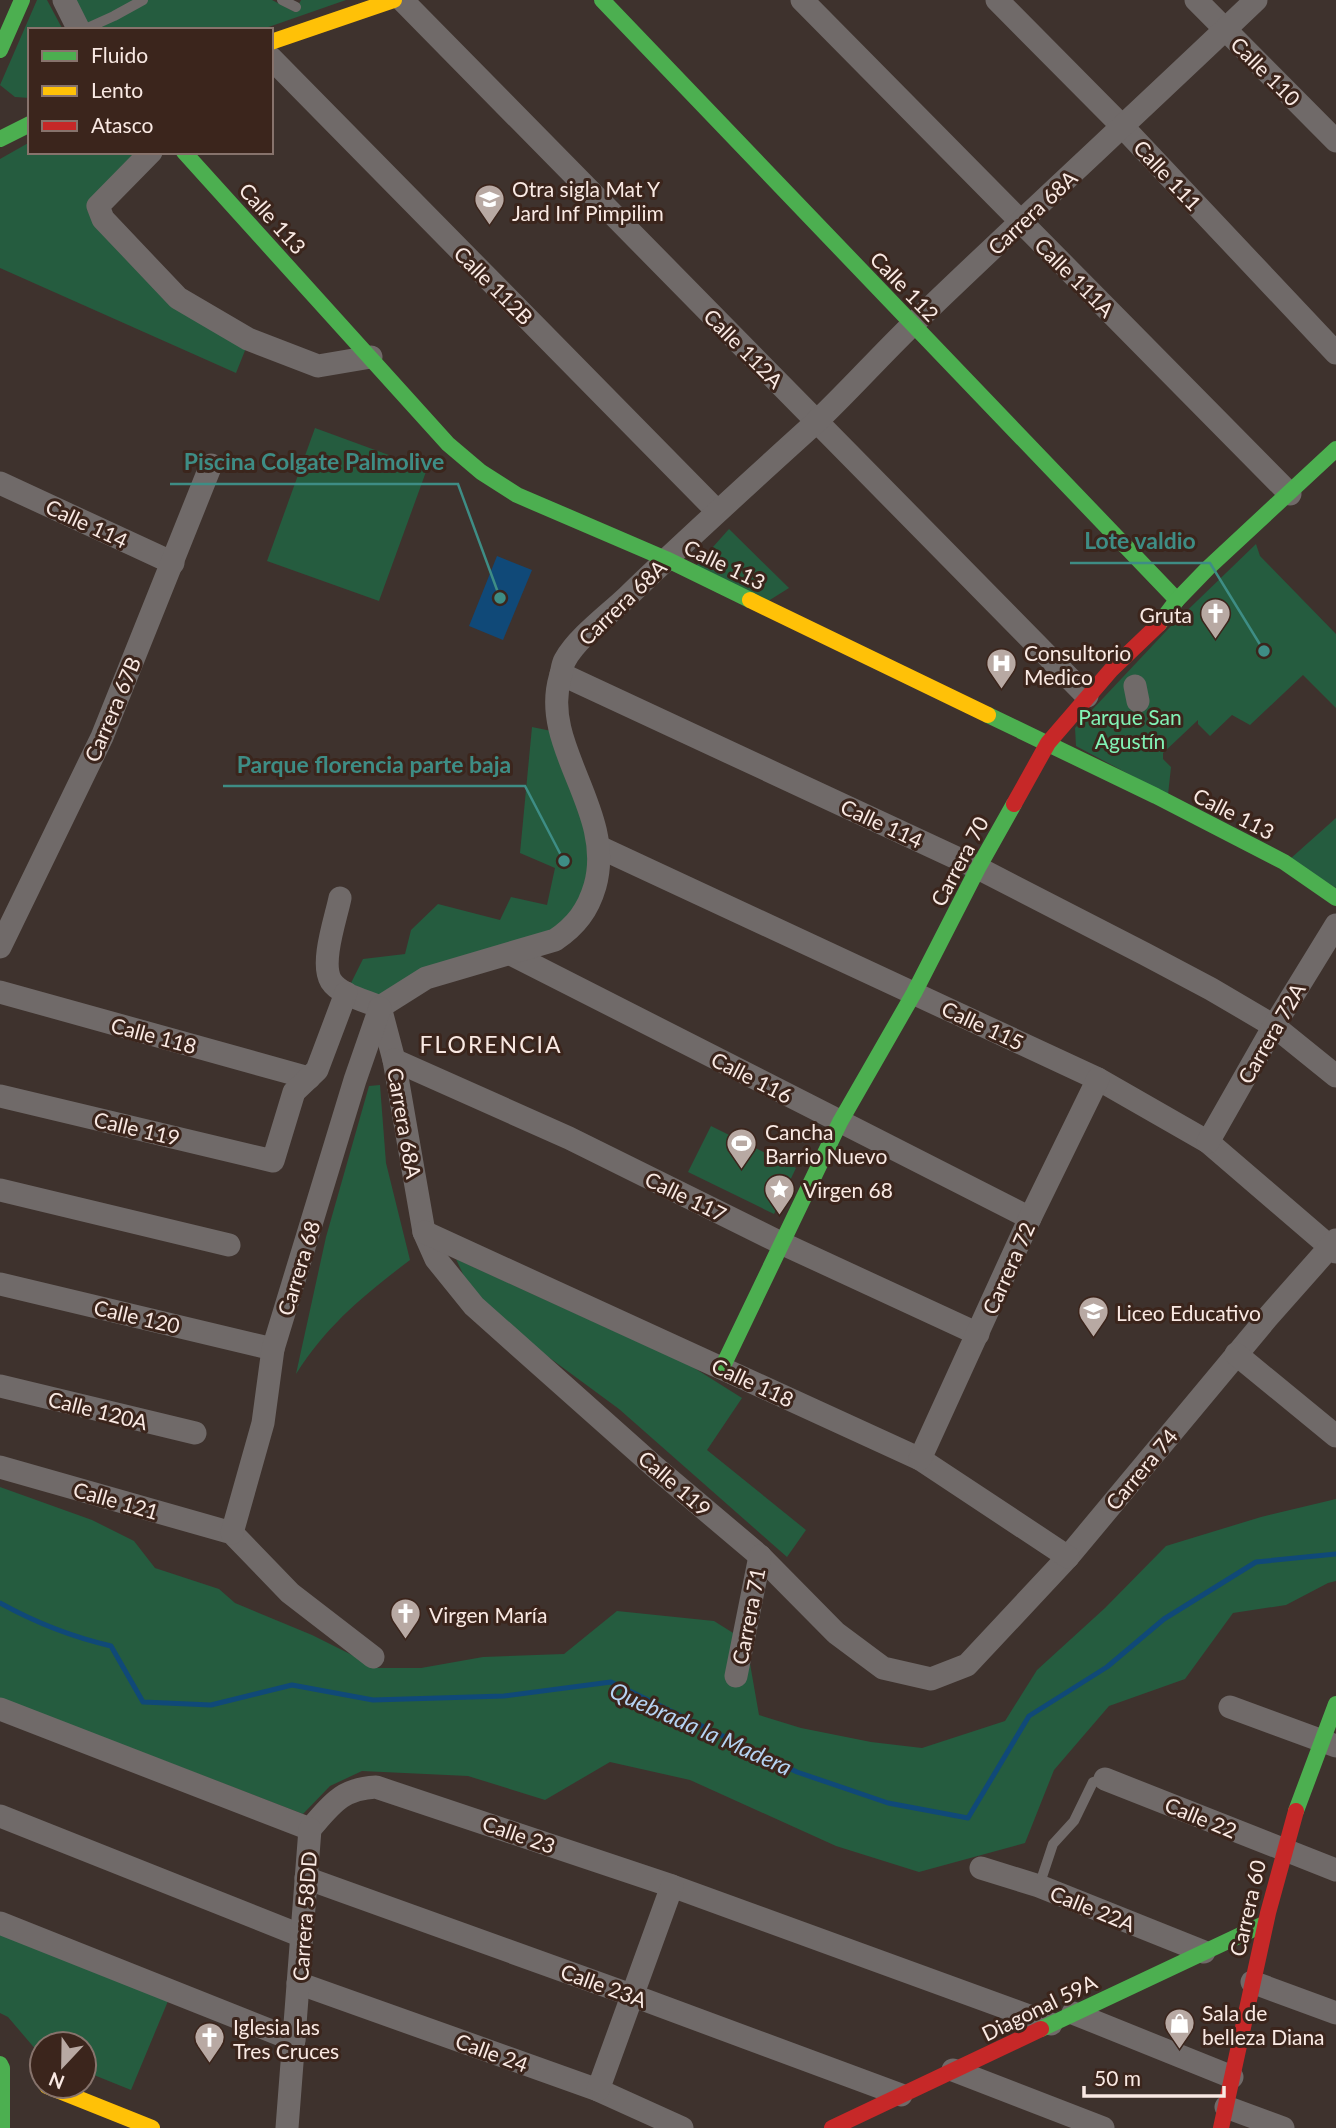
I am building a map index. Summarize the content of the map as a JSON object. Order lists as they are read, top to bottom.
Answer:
{
  "streets": {
    "street": [
      "Calle 110",
      "Calle 111",
      "Carrera 68A",
      "Calle 113",
      "Calle 111A",
      "Calle 112B",
      "Calle 112",
      "Calle 112A",
      "Calle 114",
      "Carrera 67B",
      "Carrera 70",
      "Calle 115",
      "Carrera 72A",
      "Calle 118",
      "Calle 116",
      "Calle 119",
      "Calle 117",
      "Carrera 68",
      "Carrera 72",
      "Calle 120",
      "Calle 120A",
      "Carrera 74",
      "Calle 121",
      "Carrera 71",
      "Calle 22",
      "Calle 23",
      "Calle 22A",
      "Carrera 60",
      "Carrera 58DD",
      "Calle 23A",
      "Diagonal 59A",
      "Calle 24"
    ]
  },
  "crossings": [
    ["Calle 110", "Carrera 68A"],
    ["Calle 111", "Carrera 68A"],
    ["Carrera 68A", "Calle 113"],
    ["Carrera 68A", "Calle 111A"],
    ["Carrera 68A", "Calle 112B"],
    ["Carrera 68A", "Calle 112"],
    ["Carrera 68A", "Calle 112A"],
    ["Carrera 68A", "Calle 114"],
    ["Carrera 68A", "Calle 115"],
    ["Carrera 68A", "Calle 118"],
    ["Carrera 68A", "Calle 116"],
    ["Carrera 68A", "Calle 119"],
    ["Carrera 68A", "Calle 117"],
    ["Carrera 68A", "Carrera 68"],
    ["Calle 113", "Carrera 70"],
    ["Calle 111A", "Carrera 70"],
    ["Calle 112", "Carrera 70"],
    ["Calle 112A", "Carrera 70"],
    ["Calle 114", "Carrera 67B"],
    ["Calle 114", "Carrera 70"],
    ["Calle 114", "Carrera 72A"],
    ["Carrera 70", "Calle 115"],
    ["Carrera 70", "Calle 118"],
    ["Carrera 70", "Calle 116"],
    ["Carrera 70", "Calle 117"],
    ["Calle 115", "Carrera 72A"],
    ["Calle 115", "Carrera 72"],
    ["Calle 115", "Carrera 74"],
    ["Calle 118", "Calle 119"],
    ["Calle 118", "Carrera 72"],
    ["Calle 118", "Carrera 74"],
    ["Calle 116", "Carrera 72"],
    ["Calle 119", "Carrera 74"],
    ["Calle 119", "Carrera 71"],
    ["Calle 117", "Carrera 72"],
    ["Carrera 68", "Calle 120"],
    ["Carrera 68", "Calle 121"],
    ["Calle 22", "Carrera 60"],
    ["Calle 23", "Carrera 58DD"],
    ["Calle 23", "Diagonal 59A"],
    ["Calle 22A", "Diagonal 59A"],
    ["Carrera 60", "Diagonal 59A"],
    ["Carrera 58DD", "Calle 23A"],
    ["Carrera 58DD", "Calle 24"],
    ["Calle 23A", "Diagonal 59A"]
  ],
  "districts": ["FLORENCIA"],
  "water": ["Quebrada la Madera"],
  "parks": ["Parque San Agustín"],
  "places": {
    "school or university": ["Otra sigla Mat Y Jard Inf Pimpilim", "Liceo Educativo"],
    "other": ["Piscina Colgate Palmolive", "Lote valdio", "Parque florencia parte baja"],
    "church": ["Gruta", "Virgen María", "Iglesia las Tres Cruces"],
    "hospital": ["Consultorio Medico"],
    "sports": ["Cancha Barrio Nuevo"],
    "place": ["Virgen 68"],
    "shop": ["Sala de belleza Diana"]
  },
  "legend": ["Fluido", "Lento", "Atasco"],
  "scale_bar": "50 m",
  "north": "bottom"
}
